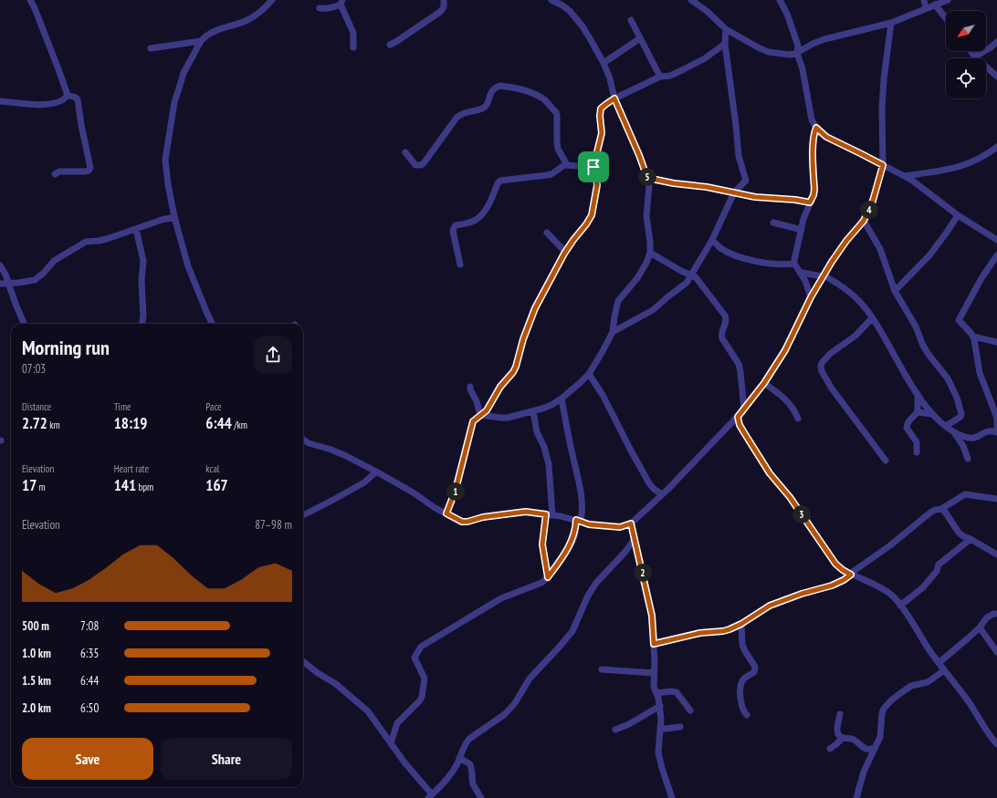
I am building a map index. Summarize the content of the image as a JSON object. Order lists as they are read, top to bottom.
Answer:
{
  "north": "bottom left",
  "page": {
    "pins": [
      "5",
      "4",
      "1",
      "3",
      "2"
    ],
    "heading": ["Morning run", "07:03"],
    "stats": [
      ["Distance", "2.72 km"],
      ["Time", "18:19"],
      ["Pace", "6:44 /km"],
      ["Elevation", "17 m"],
      ["Heart rate", "141 bpm"],
      ["kcal", "167"]
    ],
    "chart": ["Elevation", "87–98 m"],
    "list": [
      {
        "name": "500 m",
        "note": "7:08"
      },
      {
        "name": "1.0 km",
        "note": "6:35"
      },
      {
        "name": "1.5 km",
        "note": "6:44"
      },
      {
        "name": "2.0 km",
        "note": "6:50"
      }
    ],
    "buttons": ["Save", "Share"]
  }
}
